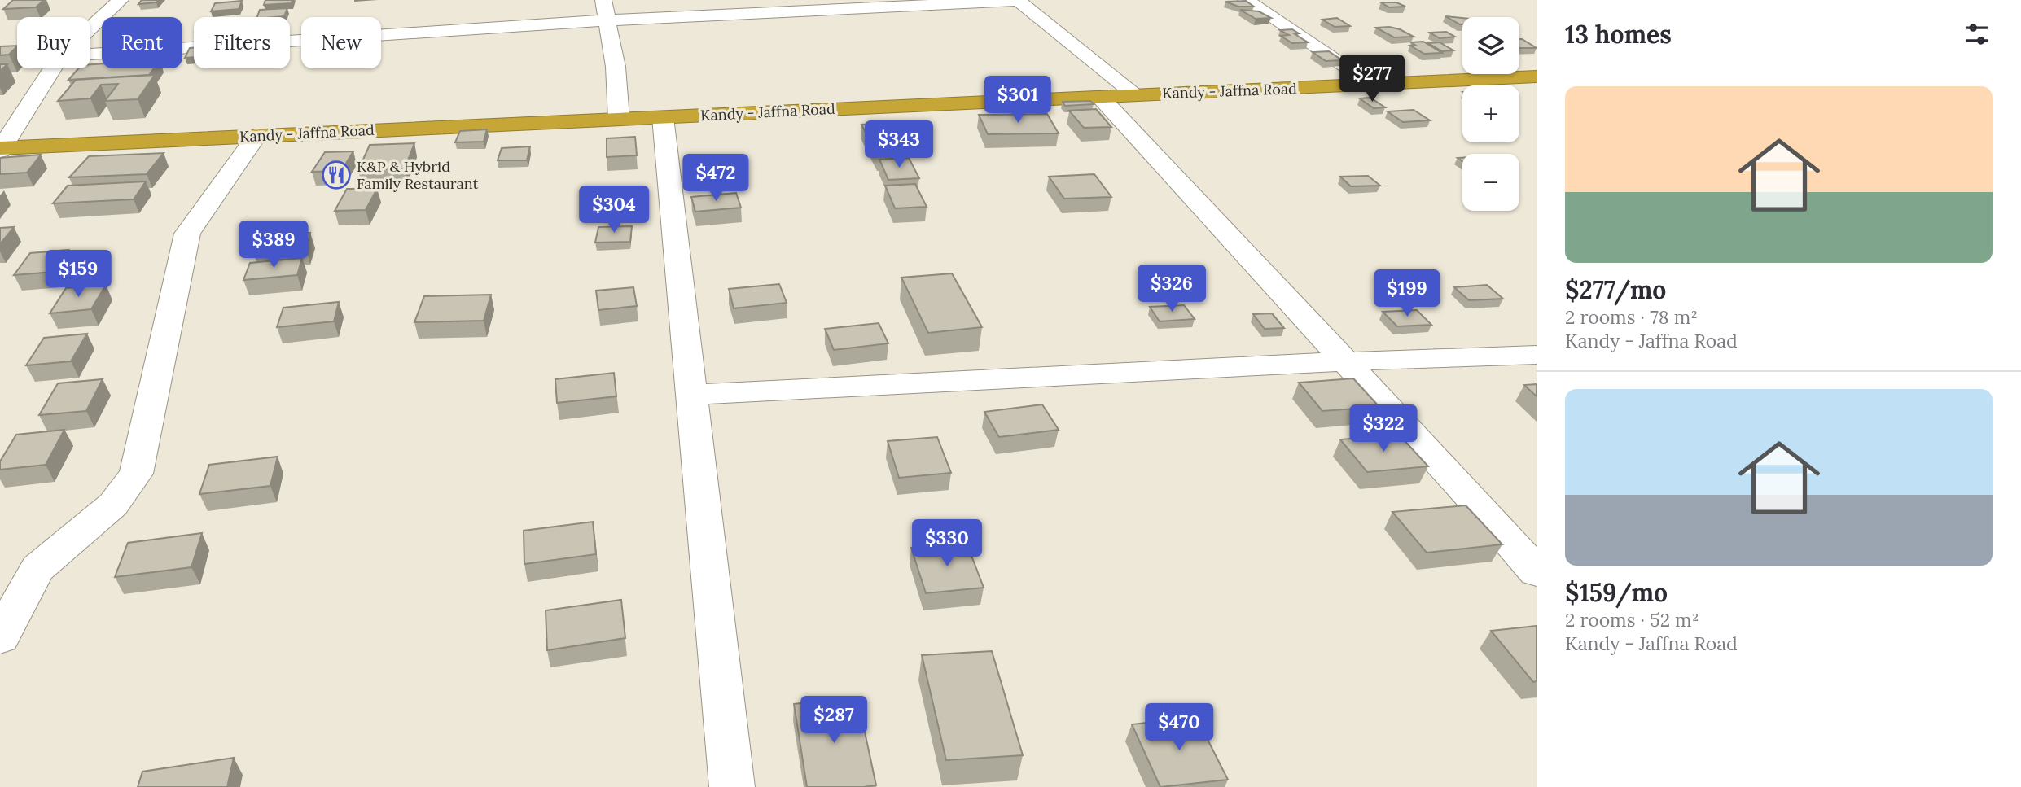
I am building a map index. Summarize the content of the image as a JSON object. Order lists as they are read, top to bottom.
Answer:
{
  "streets": {
    "highway": ["Kandy - Jaffna Road"]
  },
  "places": {
    "restaurant": ["K&P & Hybrid Family Restaurant"]
  },
  "page": {
    "heading": "13 homes",
    "map_buttons": ["+", "−"],
    "chip": [
      "Buy",
      "Rent",
      "Filters",
      "New"
    ],
    "price": [
      "$277",
      "$301",
      "$343",
      "$472",
      "$304",
      "$389",
      "$159",
      "$326",
      "$199",
      "$322",
      "$330",
      "$287",
      "$470"
    ],
    "list": [
      {
        "name": "$277/mo",
        "note": "2 rooms · 78 m² · Kandy - Jaffna Road"
      },
      {
        "name": "$159/mo",
        "note": "2 rooms · 52 m² · Kandy - Jaffna Road"
      }
    ]
  }
}
